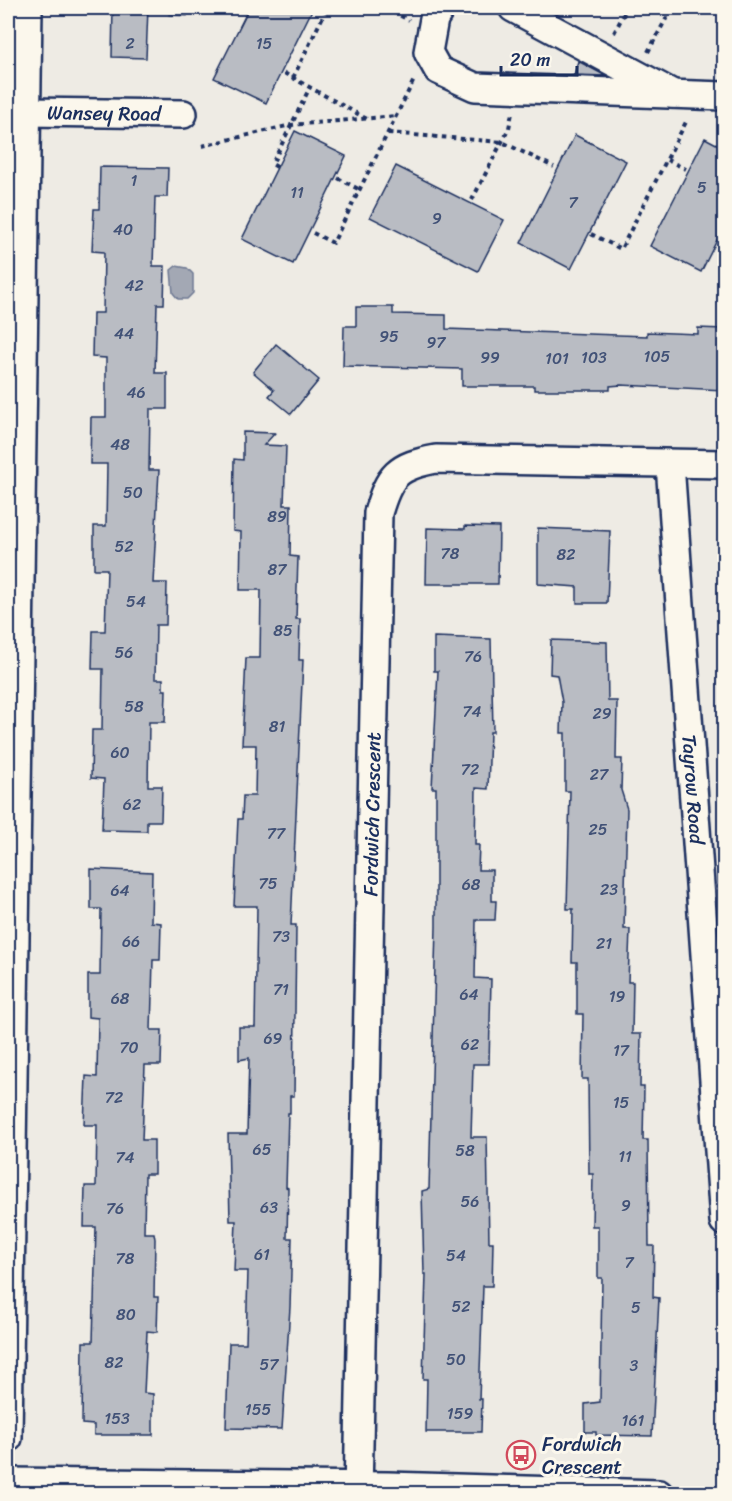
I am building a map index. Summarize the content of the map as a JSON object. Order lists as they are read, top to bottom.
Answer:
{
  "streets": {
    "street": ["Wansey Road", "Tayrow Road", "Fordwich Crescent"]
  },
  "crossings": [
    ["Tayrow Road", "Fordwich Crescent"]
  ],
  "places": {
    "bus stop": ["Fordwich Crescent"]
  },
  "house_numbers": [
    "2",
    "15",
    "1",
    "5",
    "11",
    "7",
    "9",
    "40",
    "42",
    "44",
    "95",
    "97",
    "105",
    "99",
    "103",
    "101",
    "46",
    "48",
    "50",
    "89",
    "52",
    "78",
    "82",
    "87",
    "54",
    "85",
    "56",
    "76",
    "58",
    "74",
    "29",
    "81",
    "60",
    "72",
    "27",
    "62",
    "25",
    "77",
    "75",
    "68",
    "23",
    "64",
    "73",
    "66",
    "21",
    "71",
    "64",
    "19",
    "68",
    "69",
    "62",
    "70",
    "17",
    "72",
    "15",
    "65",
    "58",
    "11",
    "74",
    "56",
    "9",
    "63",
    "76",
    "61",
    "54",
    "78",
    "7",
    "52",
    "5",
    "80",
    "50",
    "82",
    "57",
    "3",
    "155",
    "159",
    "153",
    "161"
  ],
  "scale_bar": "20 m"
}
